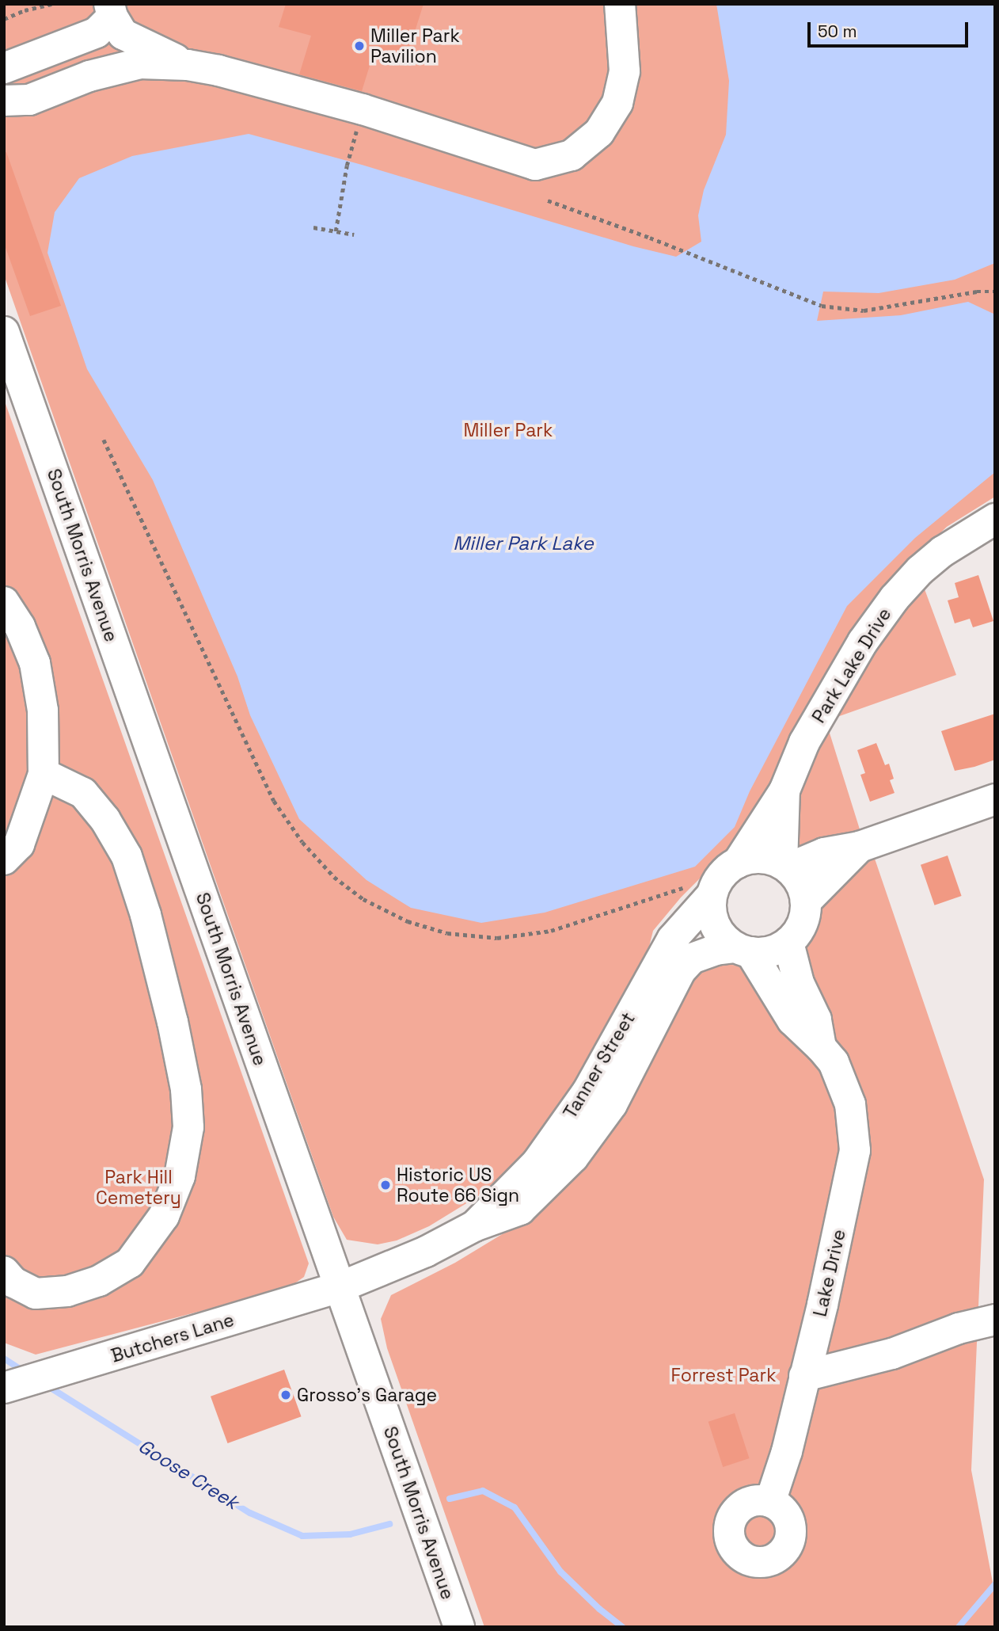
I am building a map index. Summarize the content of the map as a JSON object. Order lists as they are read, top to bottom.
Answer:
{
  "streets": {
    "street": [
      "South Morris Avenue",
      "Park Lake Drive",
      "Tanner Street",
      "Lake Drive",
      "Butchers Lane"
    ]
  },
  "crossings": [
    ["South Morris Avenue", "Tanner Street"],
    ["South Morris Avenue", "Butchers Lane"],
    ["Park Lake Drive", "Tanner Street"],
    ["Park Lake Drive", "Lake Drive"],
    ["Tanner Street", "Lake Drive"],
    ["Tanner Street", "Butchers Lane"]
  ],
  "water": ["Miller Park Lake", "Goose Creek"],
  "parks": ["Miller Park", "Park Hill Cemetery", "Forrest Park"],
  "places": ["Miller Park Pavilion", "Historic US Route 66 Sign", "Grosso's Garage"],
  "scale_bar": "50 m"
}
